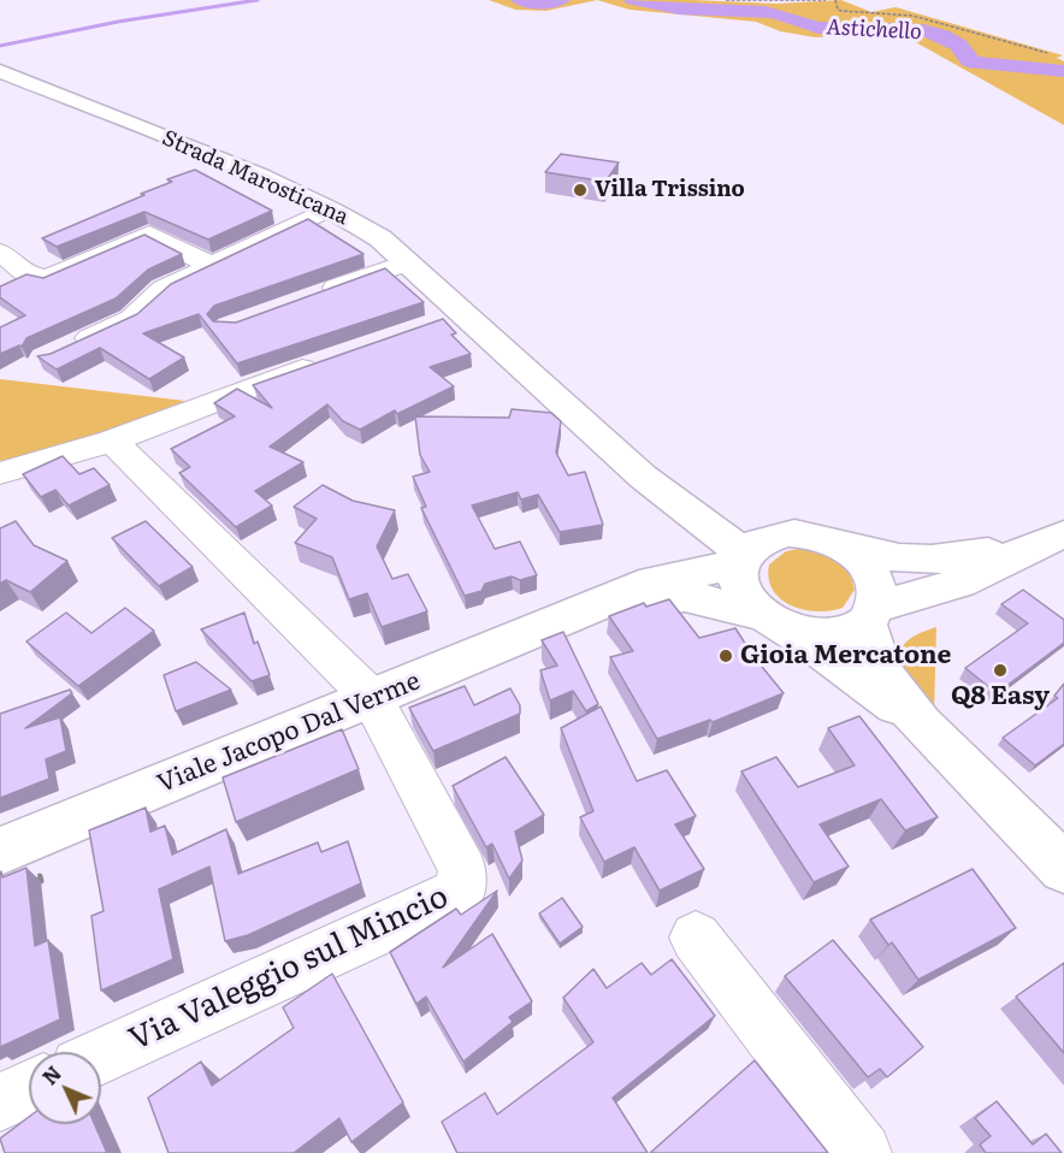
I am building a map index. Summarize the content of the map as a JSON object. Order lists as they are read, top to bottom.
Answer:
{
  "streets": {
    "main road": ["Strada Marosticana", "Viale Jacopo Dal Verme"],
    "street": ["Via Valeggio sul Mincio"]
  },
  "crossings": [
    ["Strada Marosticana", "Viale Jacopo Dal Verme"],
    ["Viale Jacopo Dal Verme", "Via Valeggio sul Mincio"]
  ],
  "water": ["Astichello"],
  "places": ["Villa Trissino", "Gioia Mercatone", "Q8 Easy"],
  "north": "top left"
}
